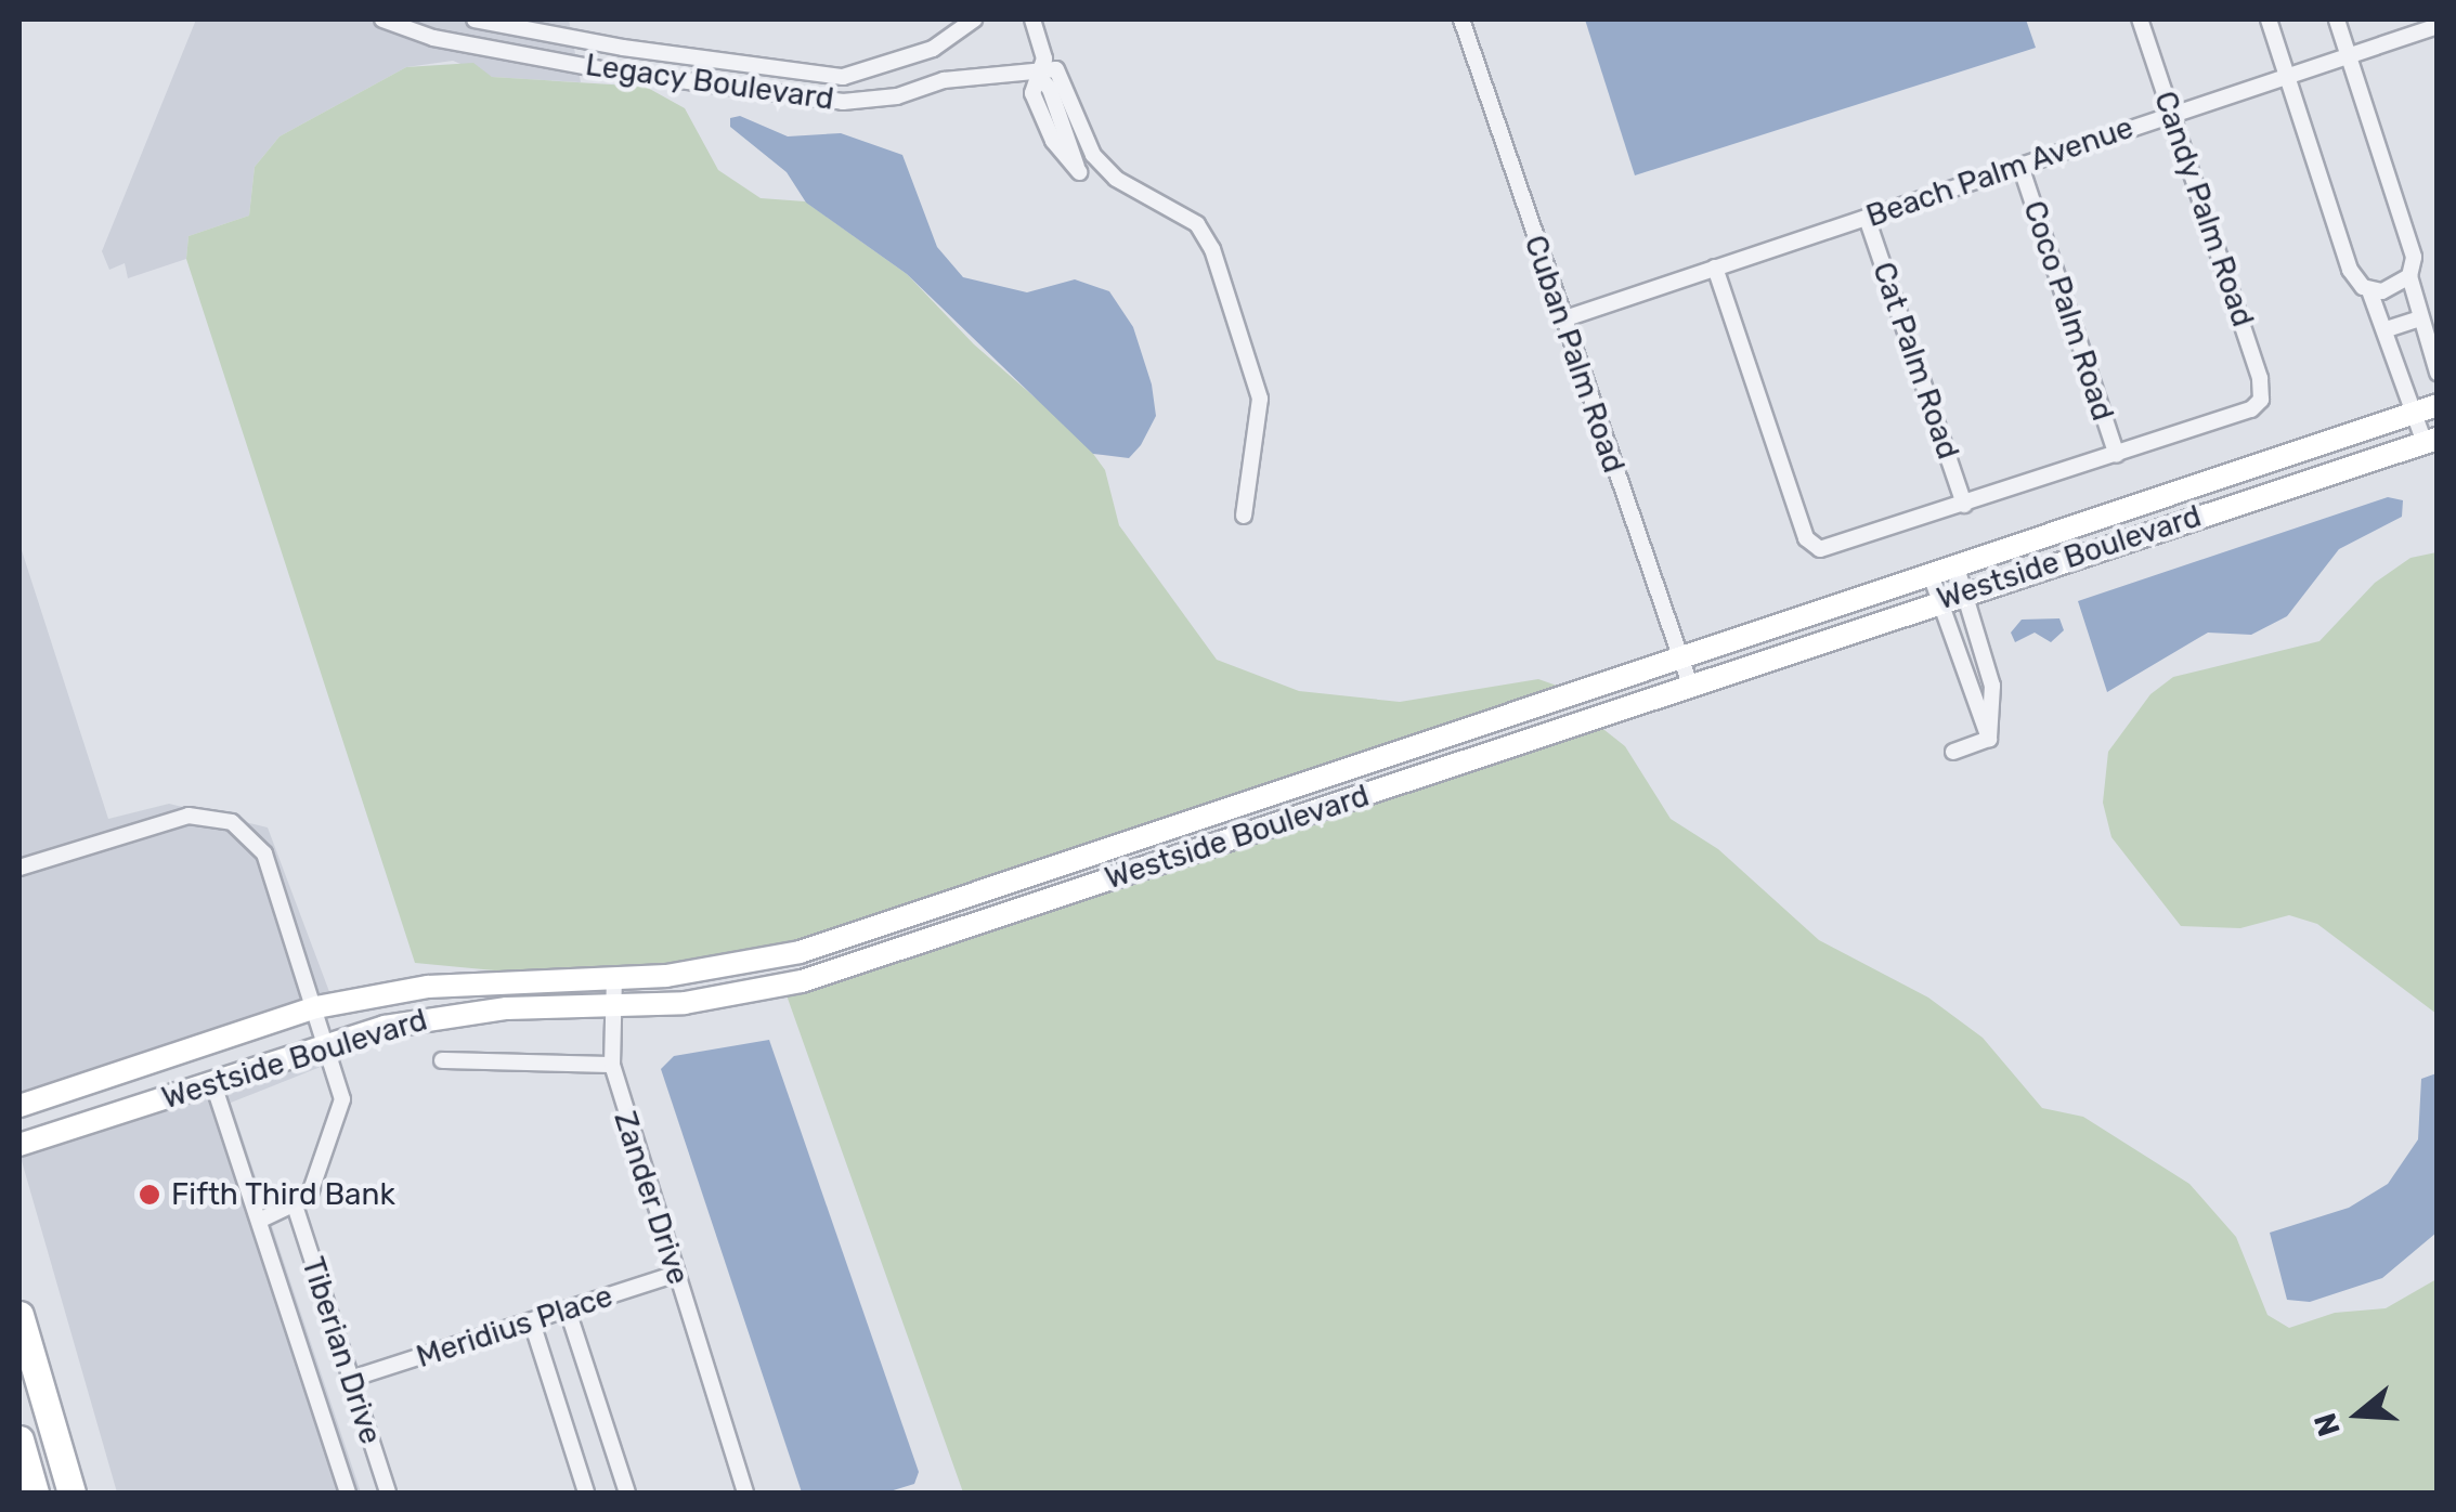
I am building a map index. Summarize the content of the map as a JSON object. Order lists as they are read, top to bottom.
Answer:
{
  "streets": {
    "street": [
      "Legacy Boulevard",
      "Beach Palm Avenue",
      "Candy Palm Road",
      "Coco Palm Road",
      "Cuban Palm Road",
      "Cat Palm Road",
      "Westside Boulevard",
      "Zander Drive",
      "Meridius Place",
      "Tiberian Drive"
    ]
  },
  "crossings": [
    ["Beach Palm Avenue", "Candy Palm Road"],
    ["Beach Palm Avenue", "Coco Palm Road"],
    ["Beach Palm Avenue", "Cuban Palm Road"],
    ["Beach Palm Avenue", "Cat Palm Road"],
    ["Candy Palm Road", "Coco Palm Road"],
    ["Cuban Palm Road", "Westside Boulevard"],
    ["Westside Boulevard", "Zander Drive"],
    ["Zander Drive", "Meridius Place"],
    ["Meridius Place", "Tiberian Drive"]
  ],
  "places": ["Fifth Third Bank"],
  "north": "left"
}
